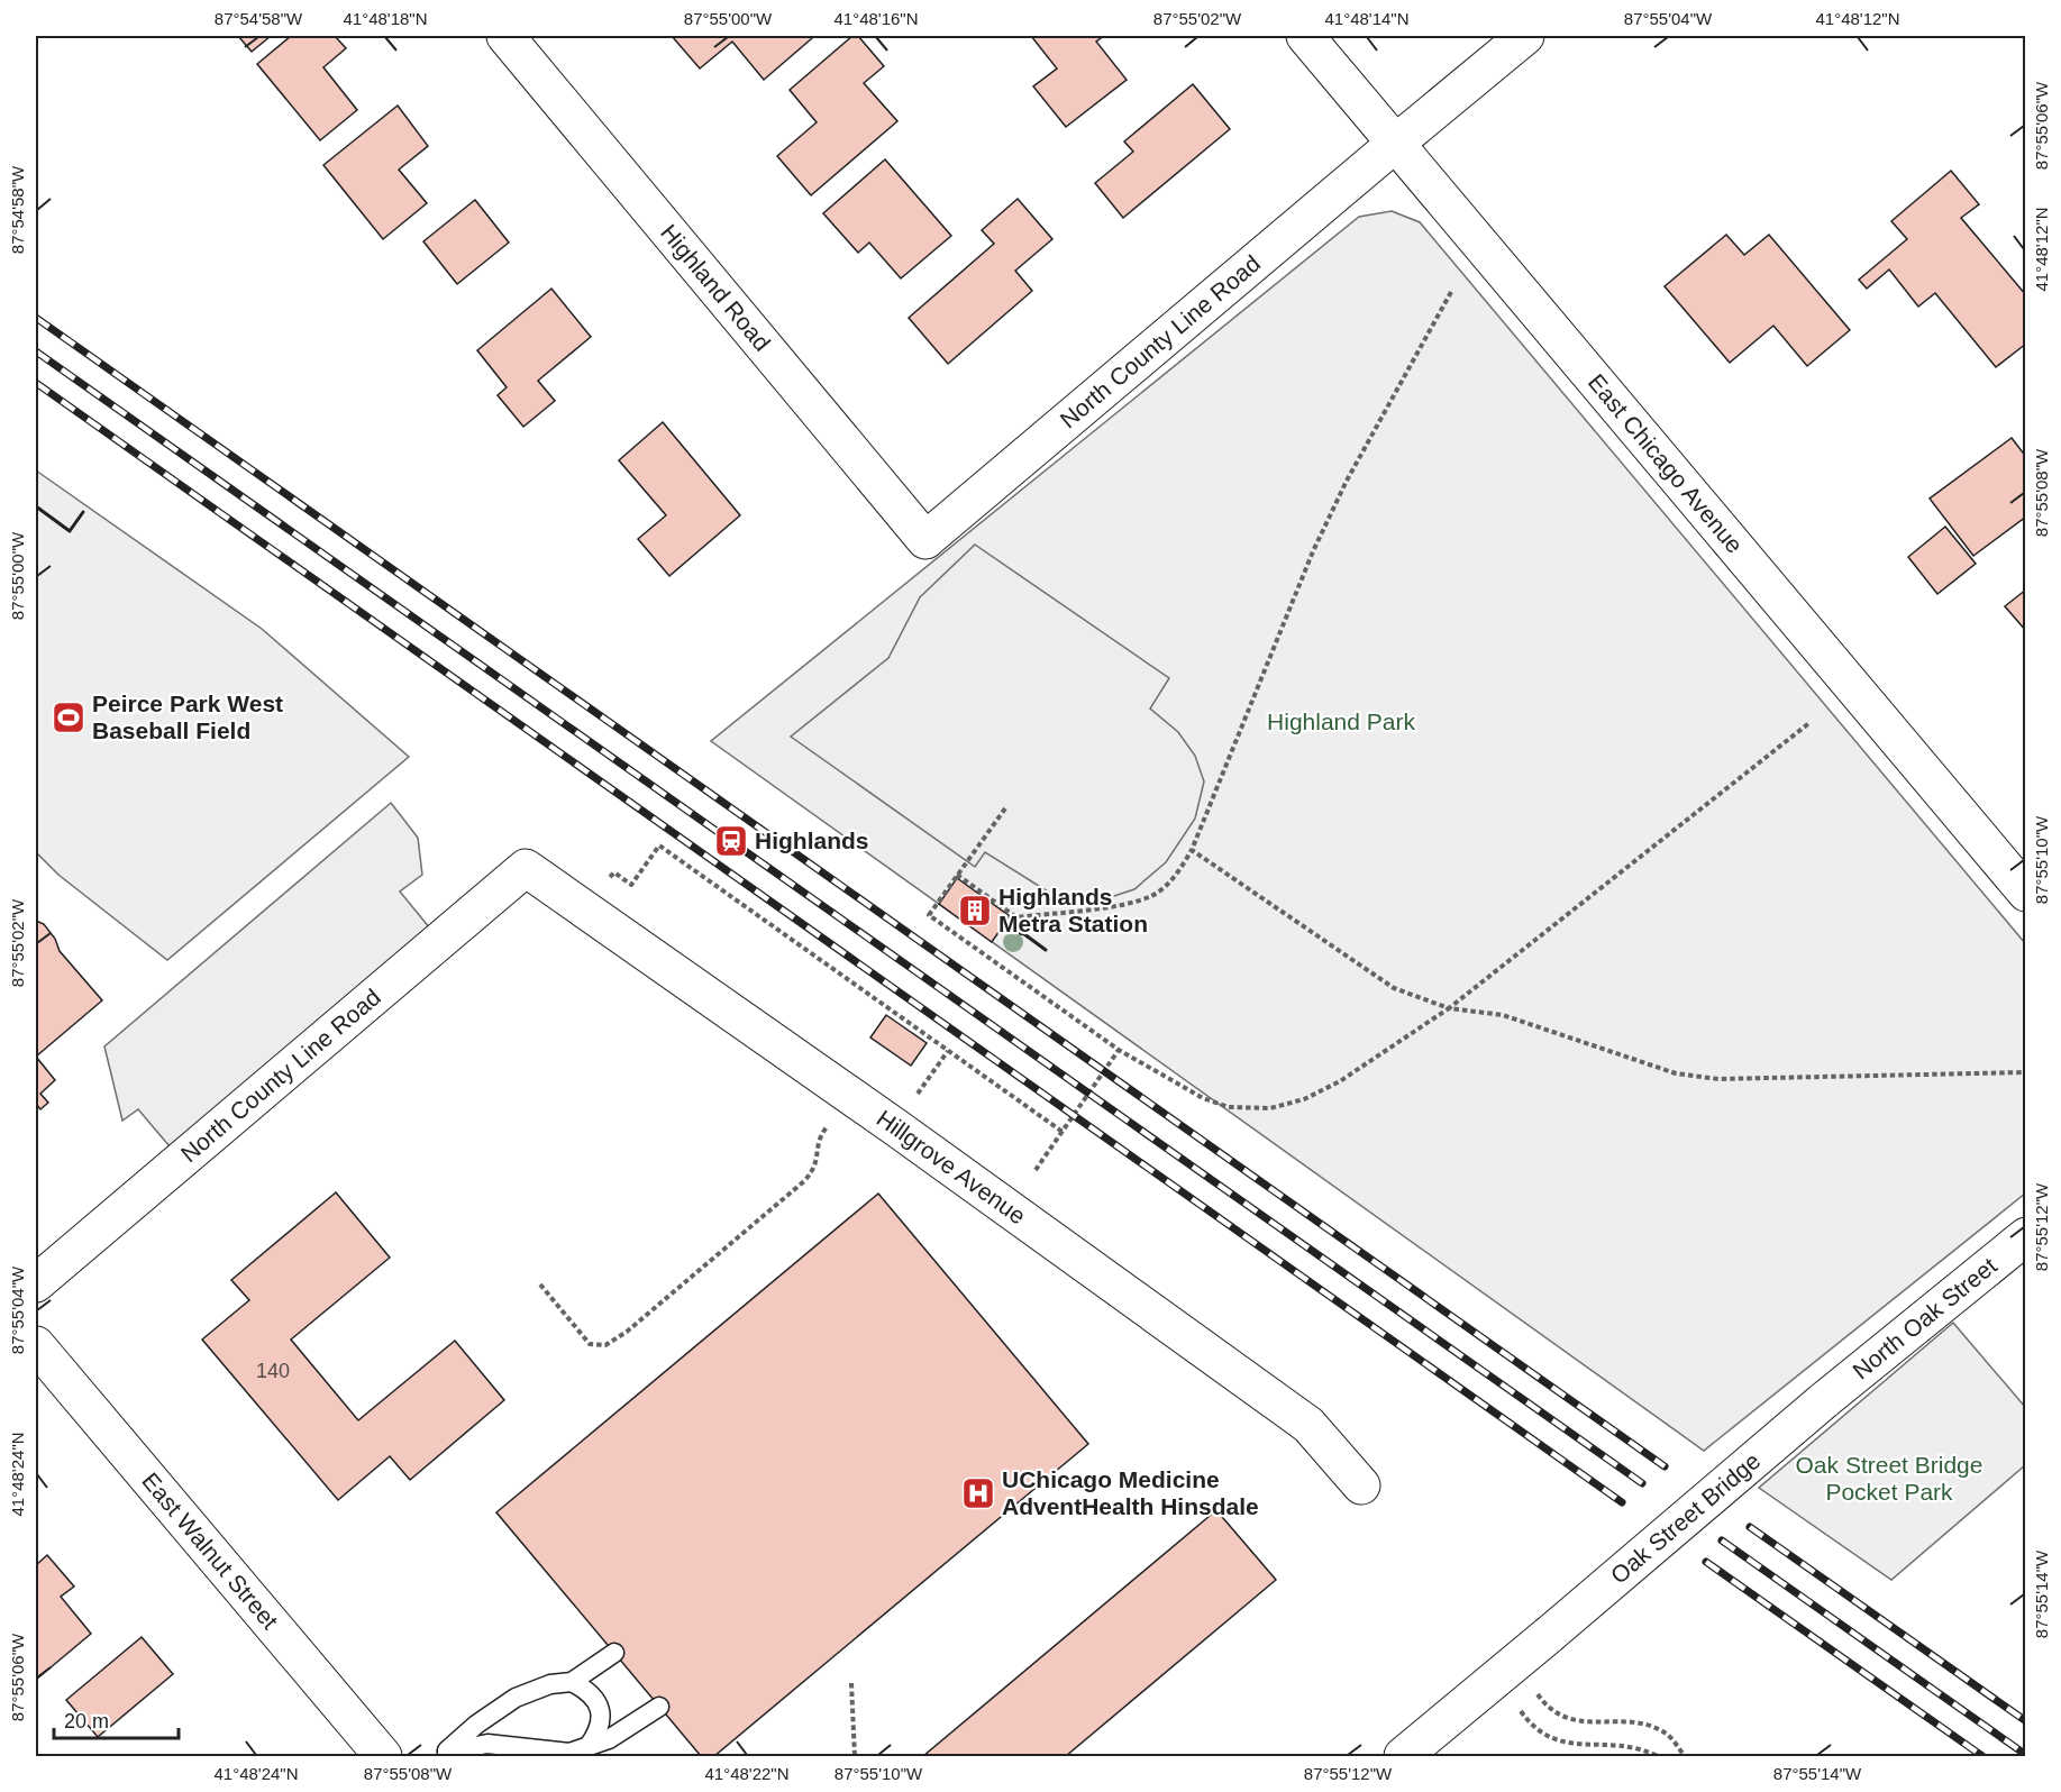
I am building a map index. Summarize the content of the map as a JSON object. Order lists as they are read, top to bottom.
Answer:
{
  "streets": {
    "street": [
      "Highland Road",
      "North County Line Road",
      "East Chicago Avenue",
      "Hillgrove Avenue",
      "North Oak Street",
      "Oak Street Bridge",
      "East Walnut Street"
    ]
  },
  "crossings": [
    ["Highland Road", "North County Line Road"],
    ["North County Line Road", "East Chicago Avenue"],
    ["North County Line Road", "Hillgrove Avenue"],
    ["North Oak Street", "Oak Street Bridge"]
  ],
  "parks": ["Highland Park", "Oak Street Bridge Pocket Park"],
  "places": {
    "sports": ["Peirce Park West Baseball Field"],
    "station": ["Highlands"],
    "building": ["Highlands Metra Station"],
    "hospital": ["UChicago Medicine AdventHealth Hinsdale"]
  },
  "house_numbers": ["140"],
  "scale_bar": "20 m",
  "coordinates": [
    "87°54'58\"W",
    "41°48'18\"N",
    "87°55'00\"W",
    "41°48'16\"N",
    "87°55'02\"W",
    "41°48'14\"N",
    "87°55'04\"W",
    "41°48'12\"N",
    "87°55'06\"W",
    "87°55'08\"W",
    "87°55'10\"W",
    "87°55'12\"W",
    "41°48'24\"N",
    "87°55'14\"W",
    "41°48'22\"N"
  ]
}
